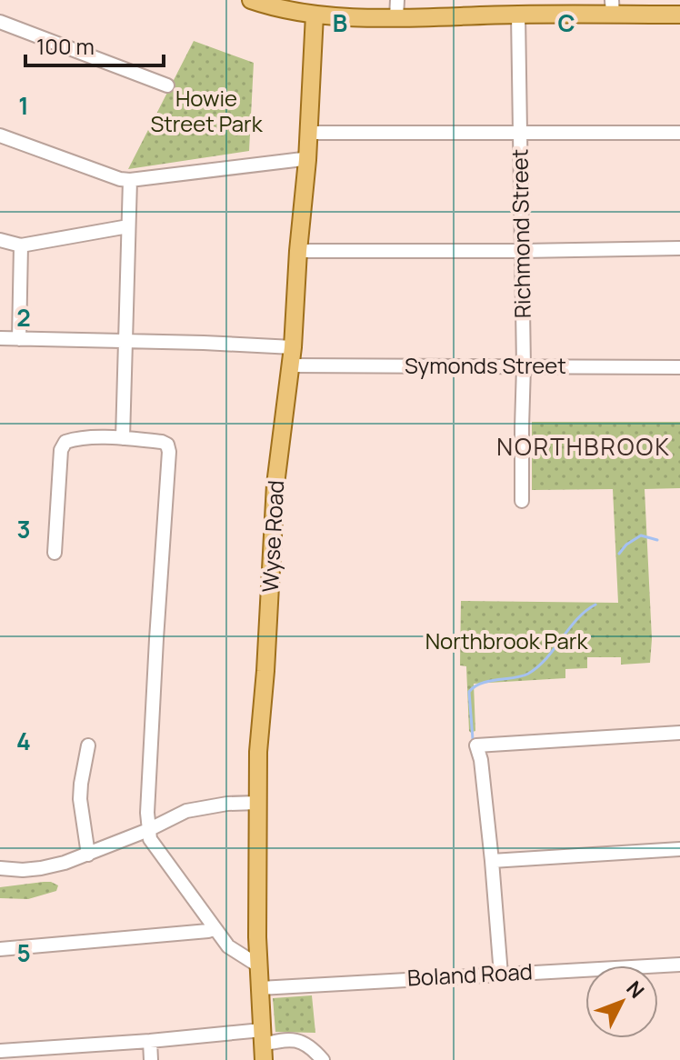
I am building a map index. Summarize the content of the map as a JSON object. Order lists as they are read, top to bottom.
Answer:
{
  "streets": {
    "main road": ["Wyse Road"],
    "street": ["Richmond Street", "Symonds Street", "Boland Road"]
  },
  "crossings": [
    ["Richmond Street", "Symonds Street"],
    ["Symonds Street", "Wyse Road"],
    ["Wyse Road", "Boland Road"]
  ],
  "districts": ["NORTHBROOK"],
  "parks": ["Howie Street Park", "Northbrook Park"],
  "scale_bar": "100 m",
  "north": "top right",
  "grid": {
    "columns": ["B", "C"],
    "rows": [
      "1",
      "2",
      "3",
      "4",
      "5"
    ]
  }
}
